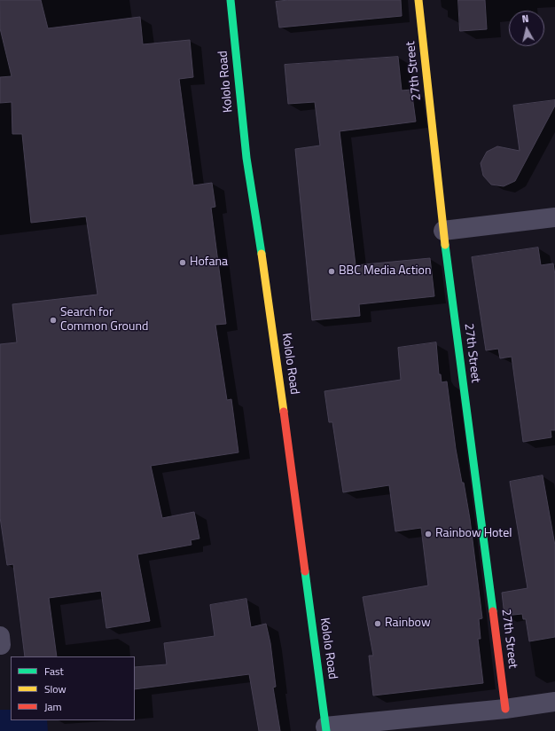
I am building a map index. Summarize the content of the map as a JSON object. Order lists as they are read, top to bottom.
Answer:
{
  "streets": {
    "street": ["27th Street", "Kololo Road"]
  },
  "places": [
    "Hofana",
    "BBC Media Action",
    "Search for Common Ground",
    "Rainbow Hotel",
    "Rainbow"
  ],
  "legend": ["Fast", "Slow", "Jam"],
  "north": "top"
}
